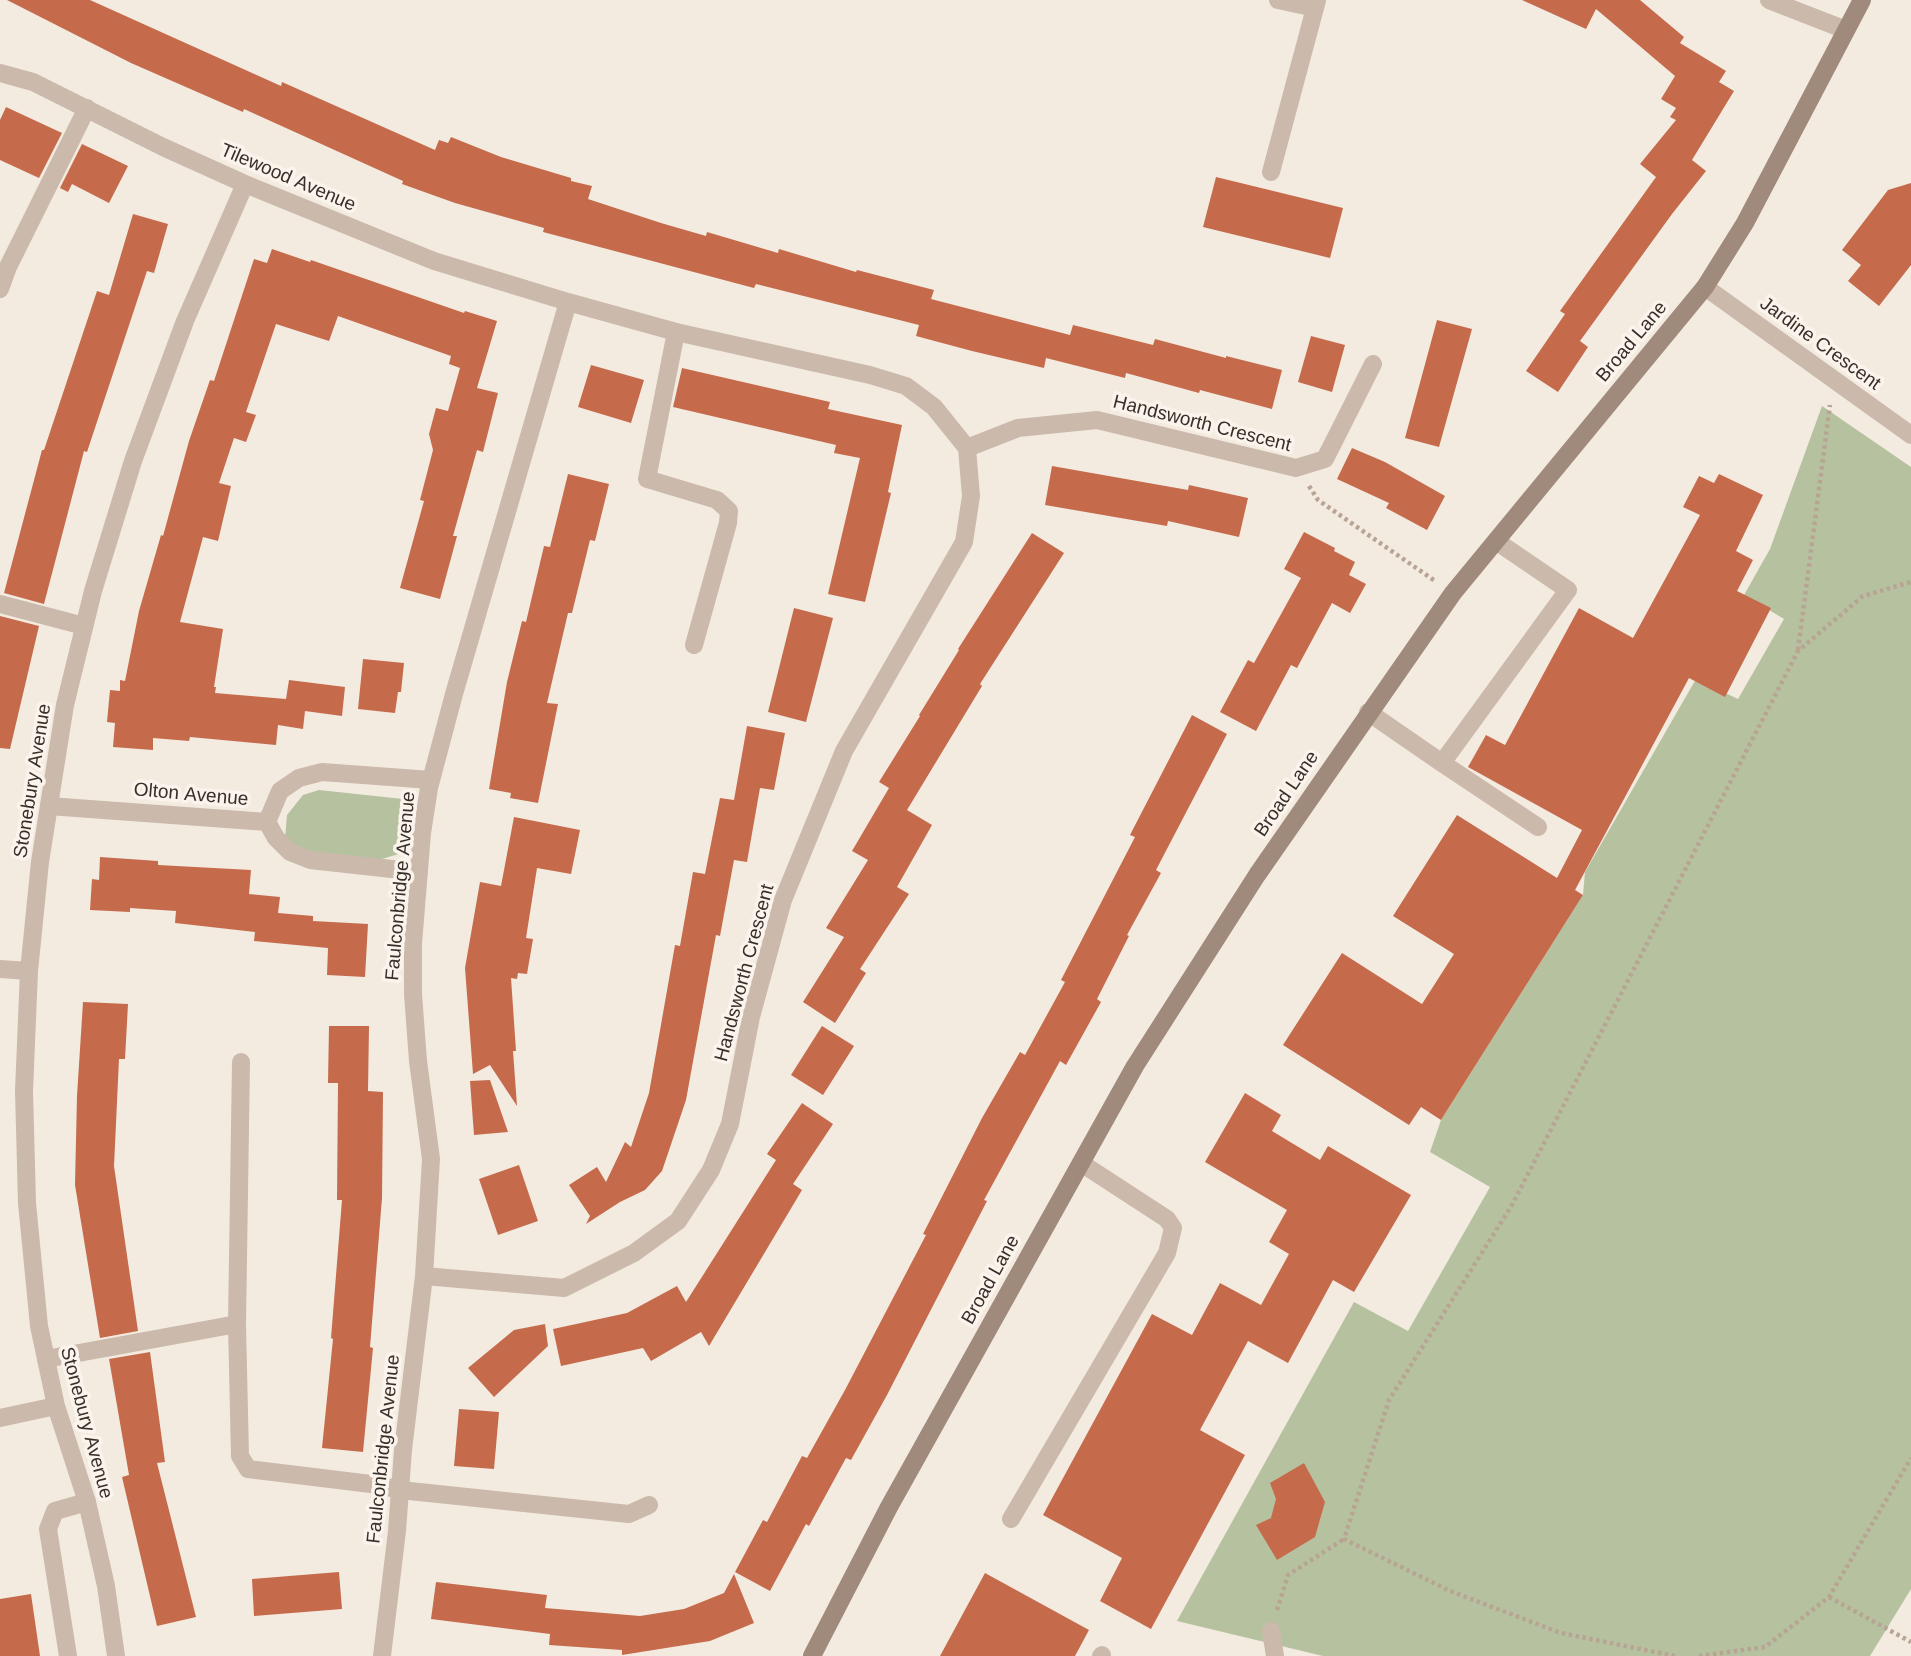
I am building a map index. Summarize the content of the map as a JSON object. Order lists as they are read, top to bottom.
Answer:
{
  "streets": {
    "street": [
      "Tilewood Avenue",
      "Broad Lane",
      "Jardine Crescent",
      "Handsworth Crescent",
      "Stonebury Avenue",
      "Olton Avenue",
      "Faulconbridge Avenue"
    ]
  },
  "crossings": [
    ["Tilewood Avenue", "Stonebury Avenue"],
    ["Tilewood Avenue", "Faulconbridge Avenue"],
    ["Broad Lane", "Jardine Crescent"],
    ["Handsworth Crescent", "Faulconbridge Avenue"],
    ["Stonebury Avenue", "Olton Avenue"],
    ["Olton Avenue", "Faulconbridge Avenue"]
  ]
}
